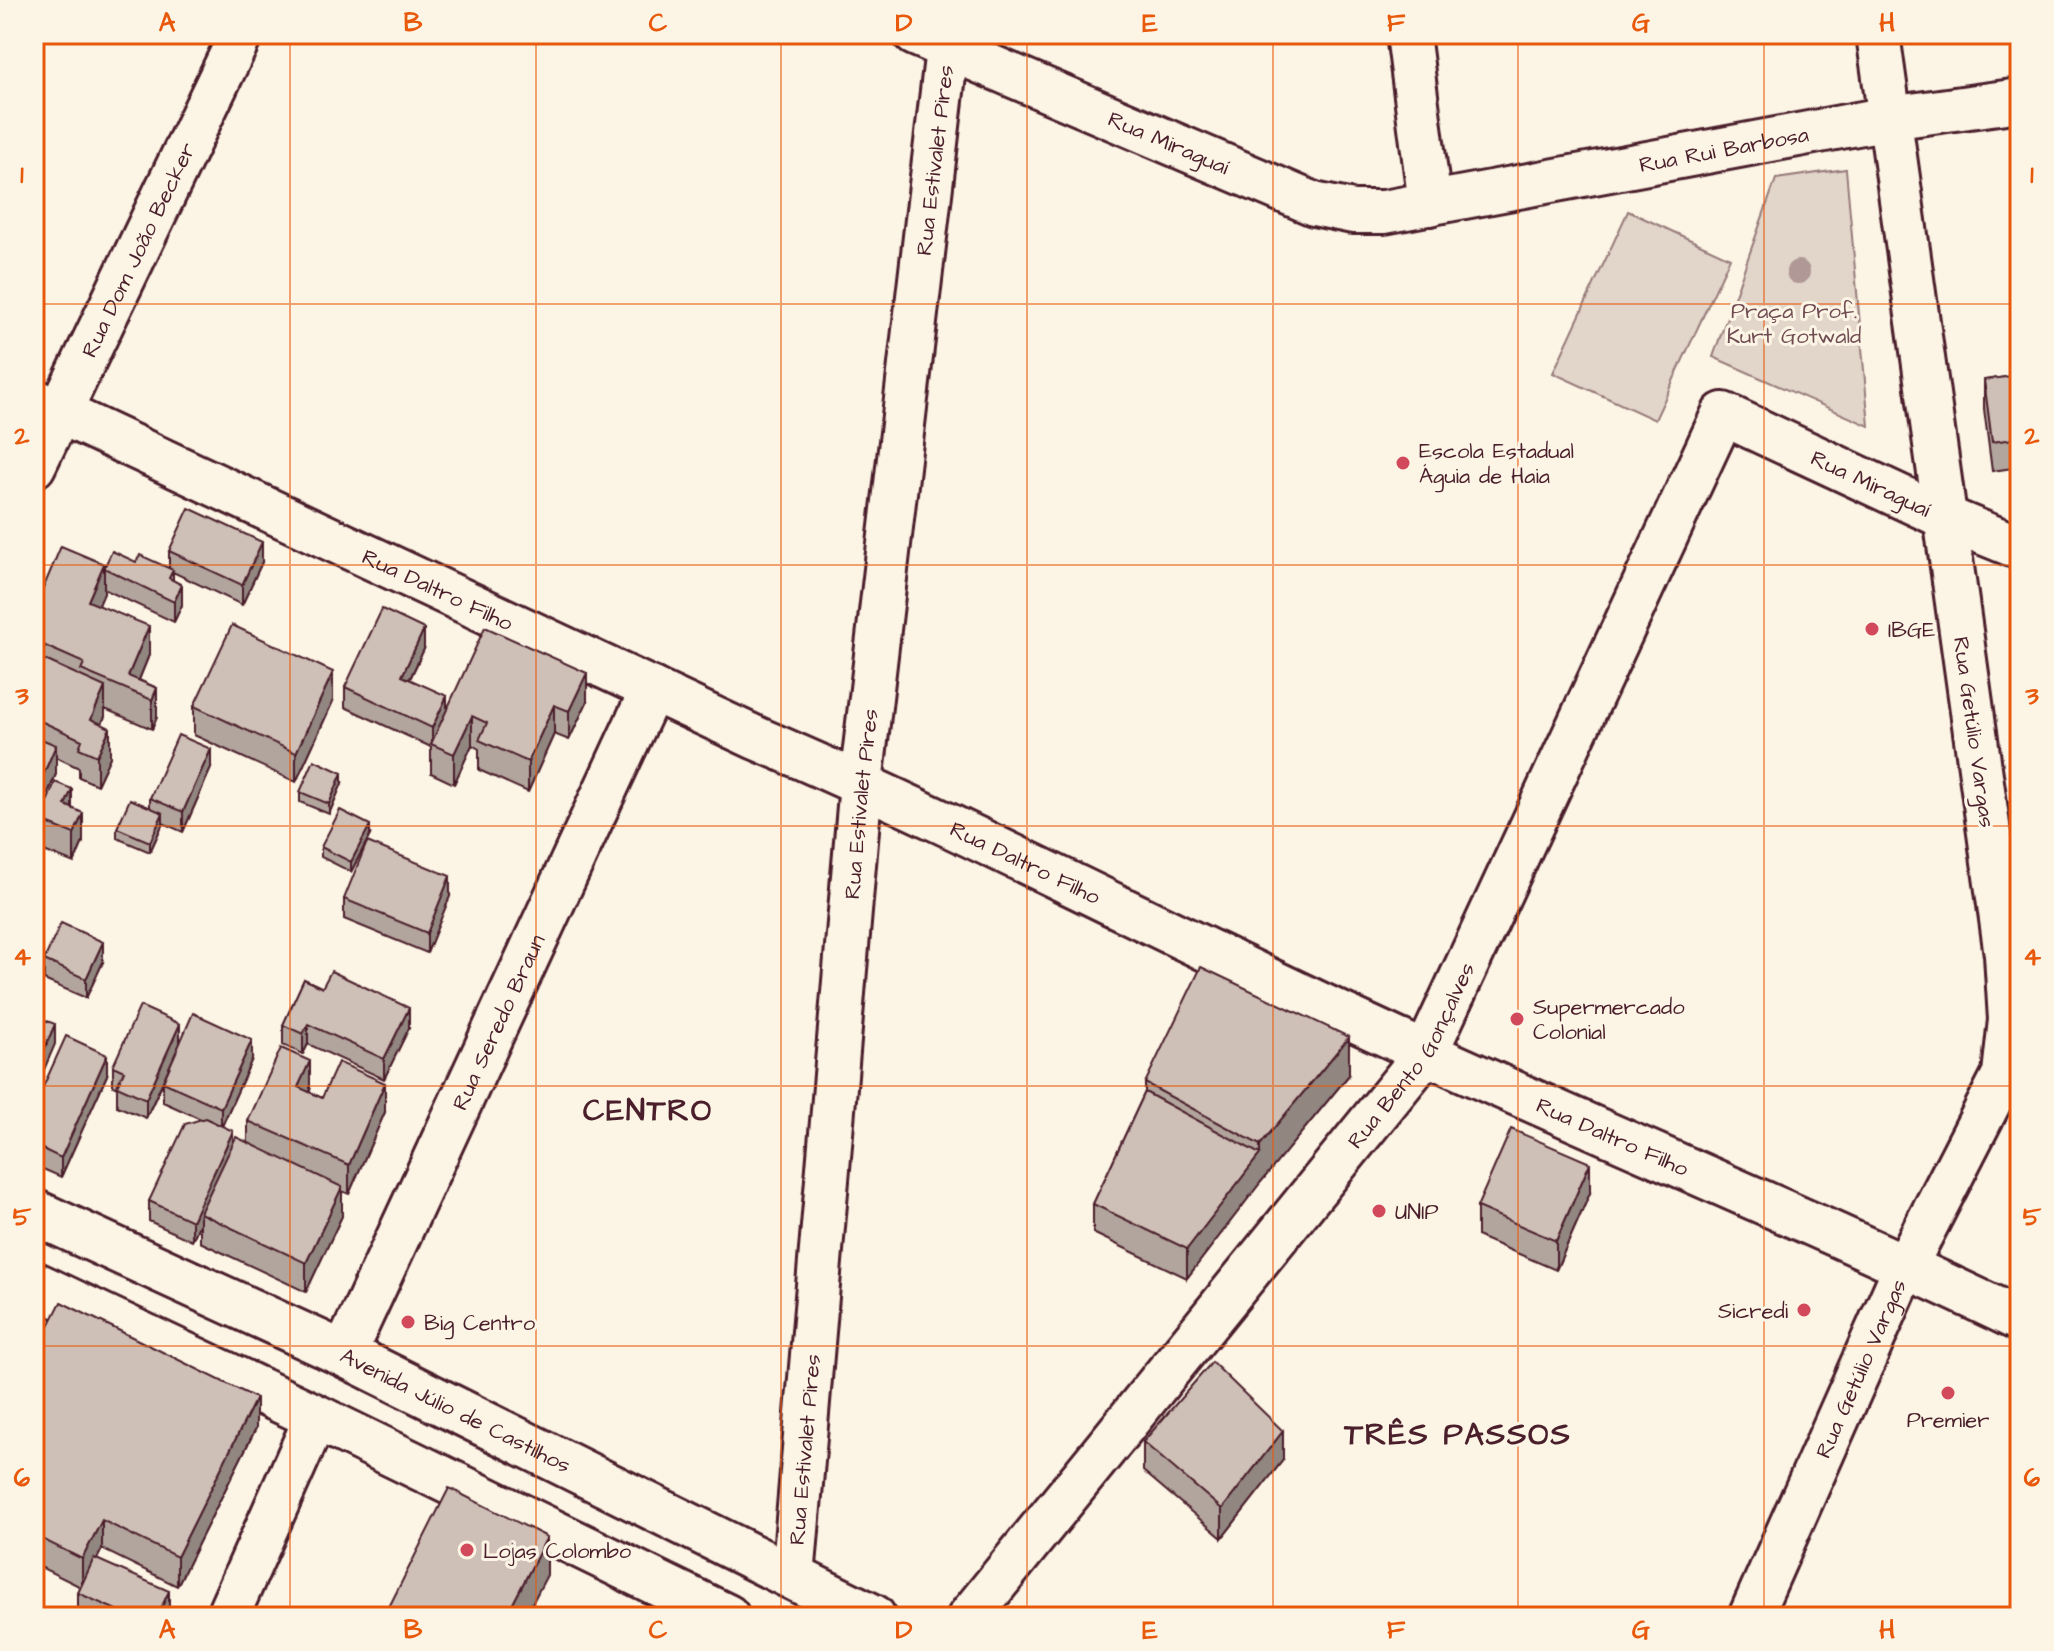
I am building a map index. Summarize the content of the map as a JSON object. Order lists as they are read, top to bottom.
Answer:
{
  "streets": {
    "main road": ["Avenida Júlio de Castilhos"],
    "street": [
      "Rua Miraguaí",
      "Rua Rui Barbosa",
      "Rua Estivalet Pires",
      "Rua Dom João Becker",
      "Rua Daltro Filho",
      "Rua Getúlio Vargas",
      "Rua Seredo Braun",
      "Rua Bento Gonçalves"
    ]
  },
  "crossings": [
    ["Rua Miraguaí", "Rua Rui Barbosa"],
    ["Rua Miraguaí", "Rua Estivalet Pires"],
    ["Rua Miraguaí", "Rua Getúlio Vargas"],
    ["Rua Miraguaí", "Rua Bento Gonçalves"],
    ["Rua Rui Barbosa", "Rua Getúlio Vargas"],
    ["Rua Estivalet Pires", "Rua Daltro Filho"],
    ["Rua Estivalet Pires", "Avenida Júlio de Castilhos"],
    ["Rua Dom João Becker", "Rua Daltro Filho"],
    ["Rua Daltro Filho", "Rua Getúlio Vargas"],
    ["Rua Daltro Filho", "Rua Seredo Braun"],
    ["Rua Daltro Filho", "Rua Bento Gonçalves"],
    ["Rua Seredo Braun", "Avenida Júlio de Castilhos"]
  ],
  "districts": ["CENTRO", "TRÊS PASSOS"],
  "parks": ["Praça Prof. Kurt Gotwald"],
  "places": [
    "Escola Estadual Águia de Haia",
    "IBGE",
    "Supermercado Colonial",
    "UNIP",
    "Sicredi",
    "Big Centro",
    "Premier",
    "Lojas Colombo"
  ],
  "grid": {
    "columns": [
      "A",
      "B",
      "C",
      "D",
      "E",
      "F",
      "G",
      "H"
    ],
    "rows": [
      "1",
      "2",
      "3",
      "4",
      "5",
      "6"
    ]
  }
}
